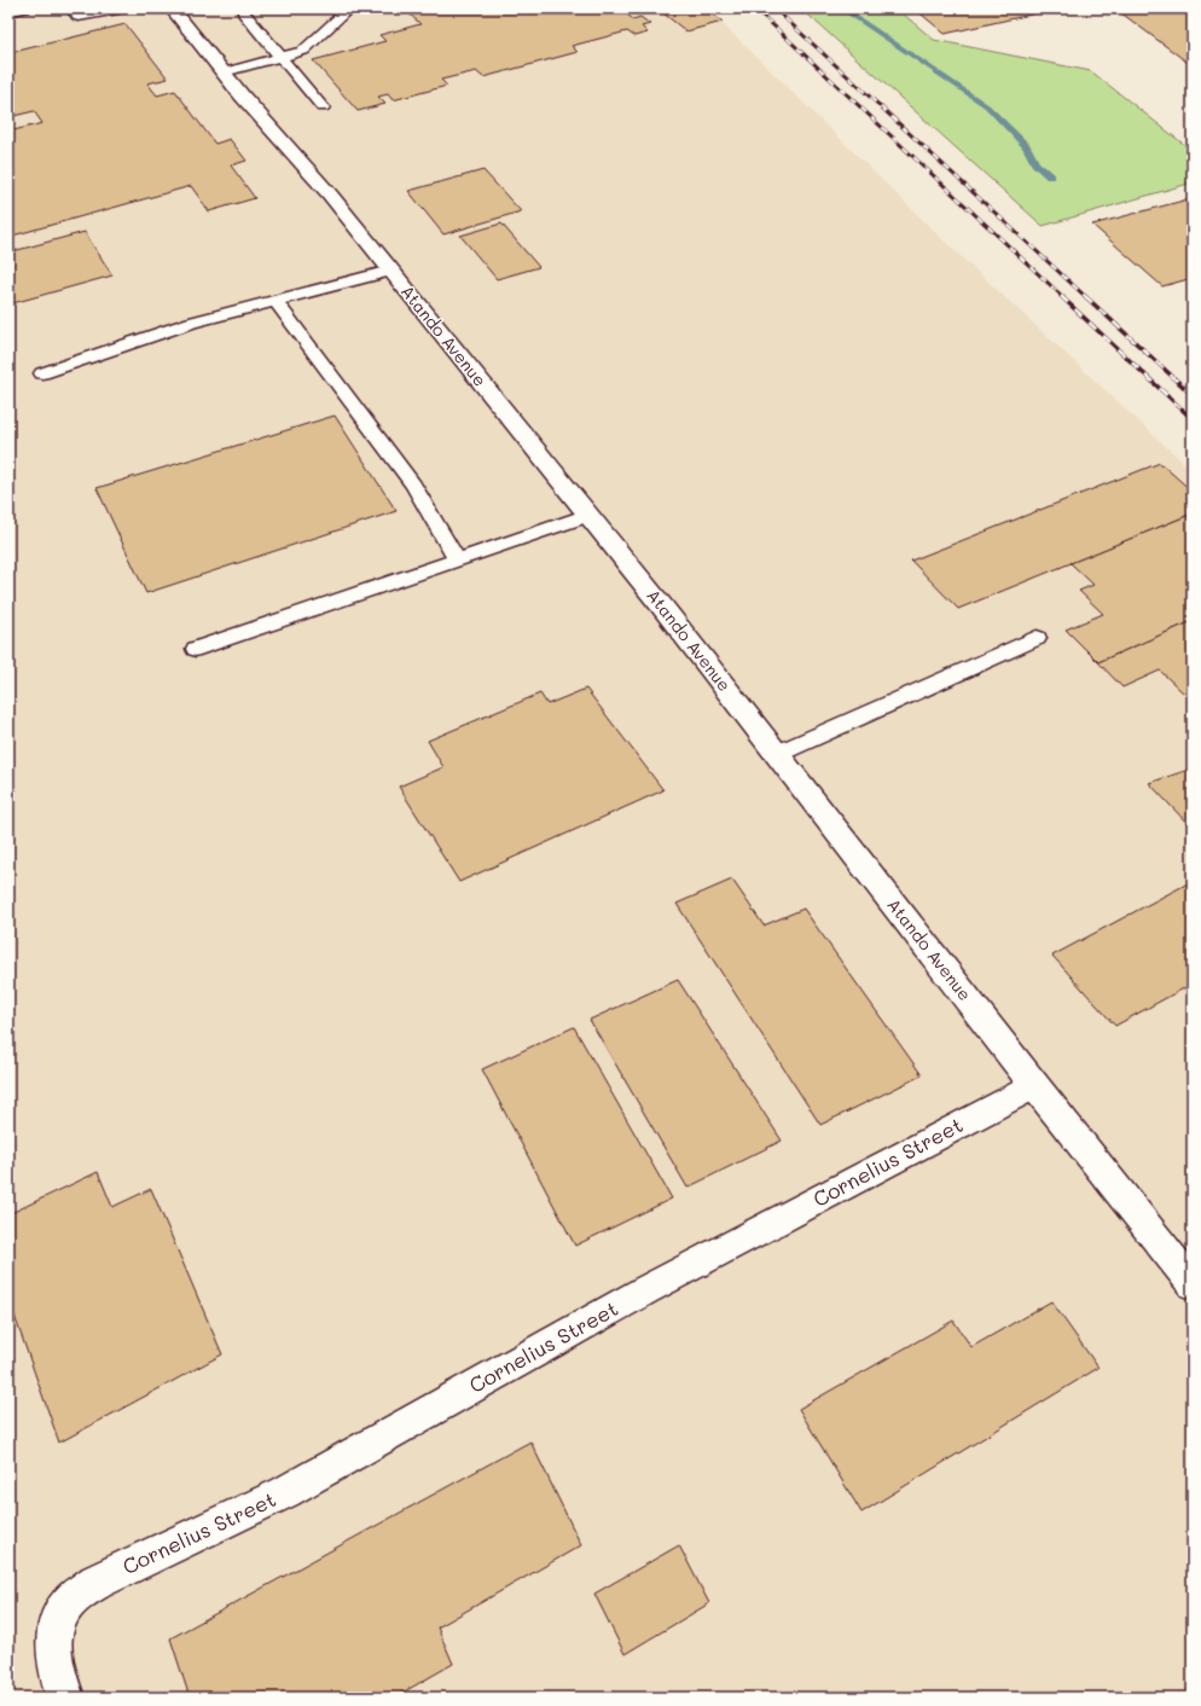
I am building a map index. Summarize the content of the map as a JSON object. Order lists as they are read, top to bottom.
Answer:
{
  "streets": {
    "main road": ["Atando Avenue", "Cornelius Street"]
  },
  "crossings": [
    ["Atando Avenue", "Cornelius Street"]
  ]
}
